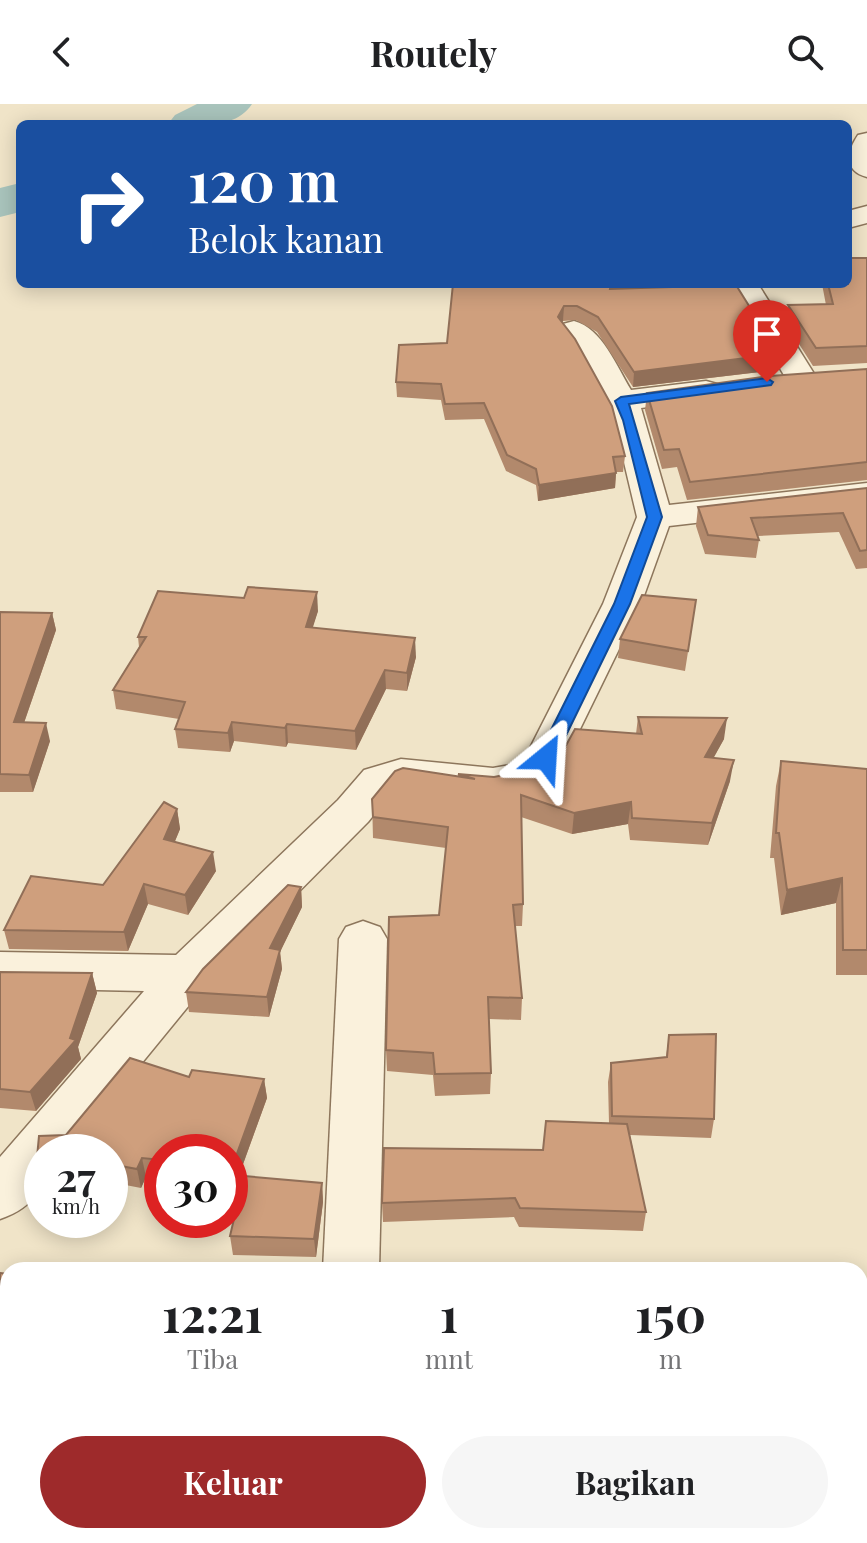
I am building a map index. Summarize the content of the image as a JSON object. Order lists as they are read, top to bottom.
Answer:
{
  "page": {
    "header": "Routely",
    "turn": ["120 m", "Belok kanan"],
    "speed": "27 km/h",
    "limit": "30",
    "eta": [
      "12:21",
      "Tiba",
      "1",
      "mnt",
      "150",
      "m"
    ],
    "buttons": ["Keluar", "Bagikan"]
  }
}
